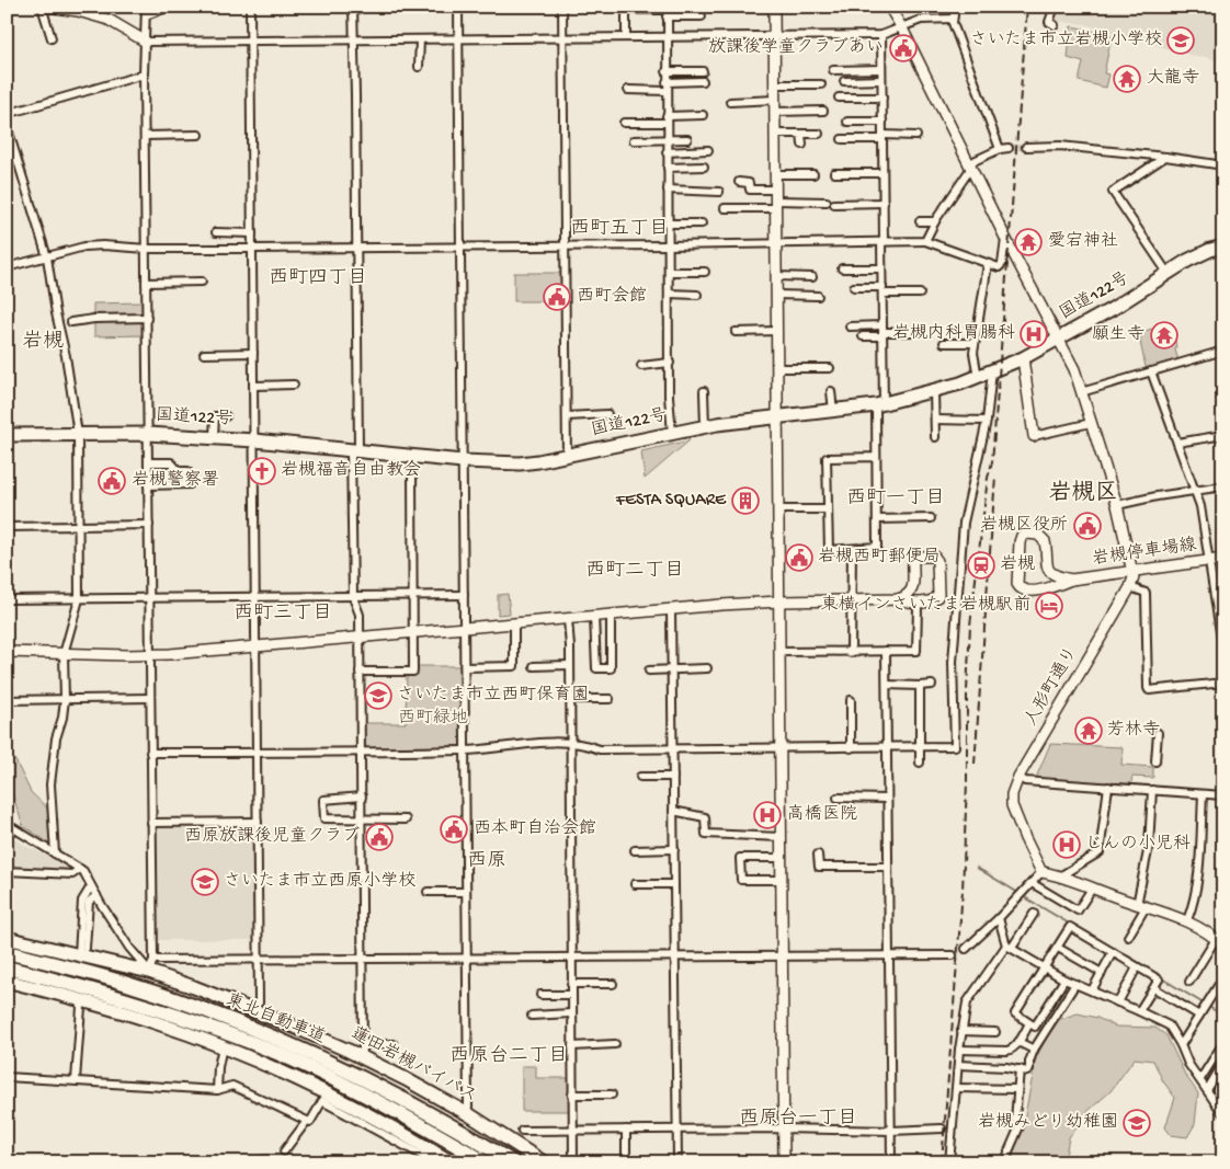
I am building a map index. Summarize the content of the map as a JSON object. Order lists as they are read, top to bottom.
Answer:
{
  "streets": {
    "highway": ["国道122号", "東北自動車道", "蓮田岩槻バイパス"],
    "street": ["岩槻停車場線", "人形町通り"]
  },
  "districts": [
    "西町五丁目",
    "西町四丁目",
    "岩槻",
    "岩槻区",
    "西町一丁目",
    "西町二丁目",
    "西町三丁目",
    "西原",
    "西原台二丁目",
    "西原台一丁目"
  ],
  "parks": ["西町緑地"],
  "places": {
    "school or university": [
      "さいたま市立岩槻小学校",
      "さいたま市立西町保育園",
      "さいたま市立西原小学校",
      "岩槻みどり幼稚園"
    ],
    "public building": [
      "放課後学童クラブあい",
      "西町会館",
      "岩槻警察署",
      "岩槻区役所",
      "岩槻西町郵便局",
      "西本町自治会館",
      "西原放課後児童クラブ"
    ],
    "temple": [
      "大龍寺",
      "愛宕神社",
      "願生寺",
      "芳林寺"
    ],
    "hospital": ["岩槻内科胃腸科", "高橋医院", "じんの小児科"],
    "church": ["岩槻福音自由教会"],
    "building": ["FESTA SQUARE"],
    "station": ["岩槻"],
    "hotel": ["東横インさいたま岩槻駅前"]
  }
}
